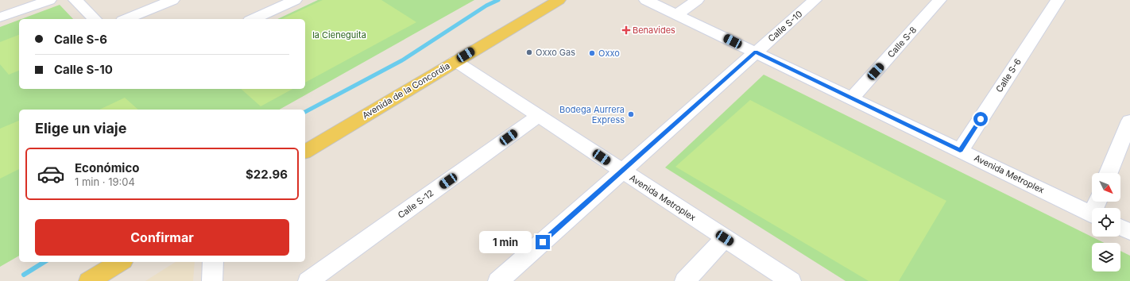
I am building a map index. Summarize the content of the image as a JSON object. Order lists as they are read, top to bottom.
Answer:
{
  "streets": {
    "main road": ["Avenida de la Concordia"],
    "street": [
      "Calle S-10",
      "Calle S-8",
      "Calle S-6",
      "Avenida Metroplex",
      "Calle S-12"
    ]
  },
  "crossings": [
    ["Calle S-10", "Avenida Metroplex"],
    ["Calle S-8", "Avenida Metroplex"],
    ["Calle S-6", "Avenida Metroplex"],
    ["Avenida de la Concordia", "Avenida Metroplex"],
    ["Avenida Metroplex", "Calle S-12"]
  ],
  "parks": ["la Cieneguita"],
  "places": {
    "health": ["Benavides"],
    "other": ["Oxxo Gas", "Oxxo", "Bodega Aurrera Express"]
  },
  "north": "bottom right",
  "page": {
    "banner": ["Calle S-6", "Calle S-10"],
    "heading": "Elige un viaje",
    "list": [
      {
        "name": "Económico",
        "note": "1 min · 19:04",
        "value": "$22.96"
      }
    ],
    "buttons": "Confirmar",
    "bubble": "1 min"
  }
}
